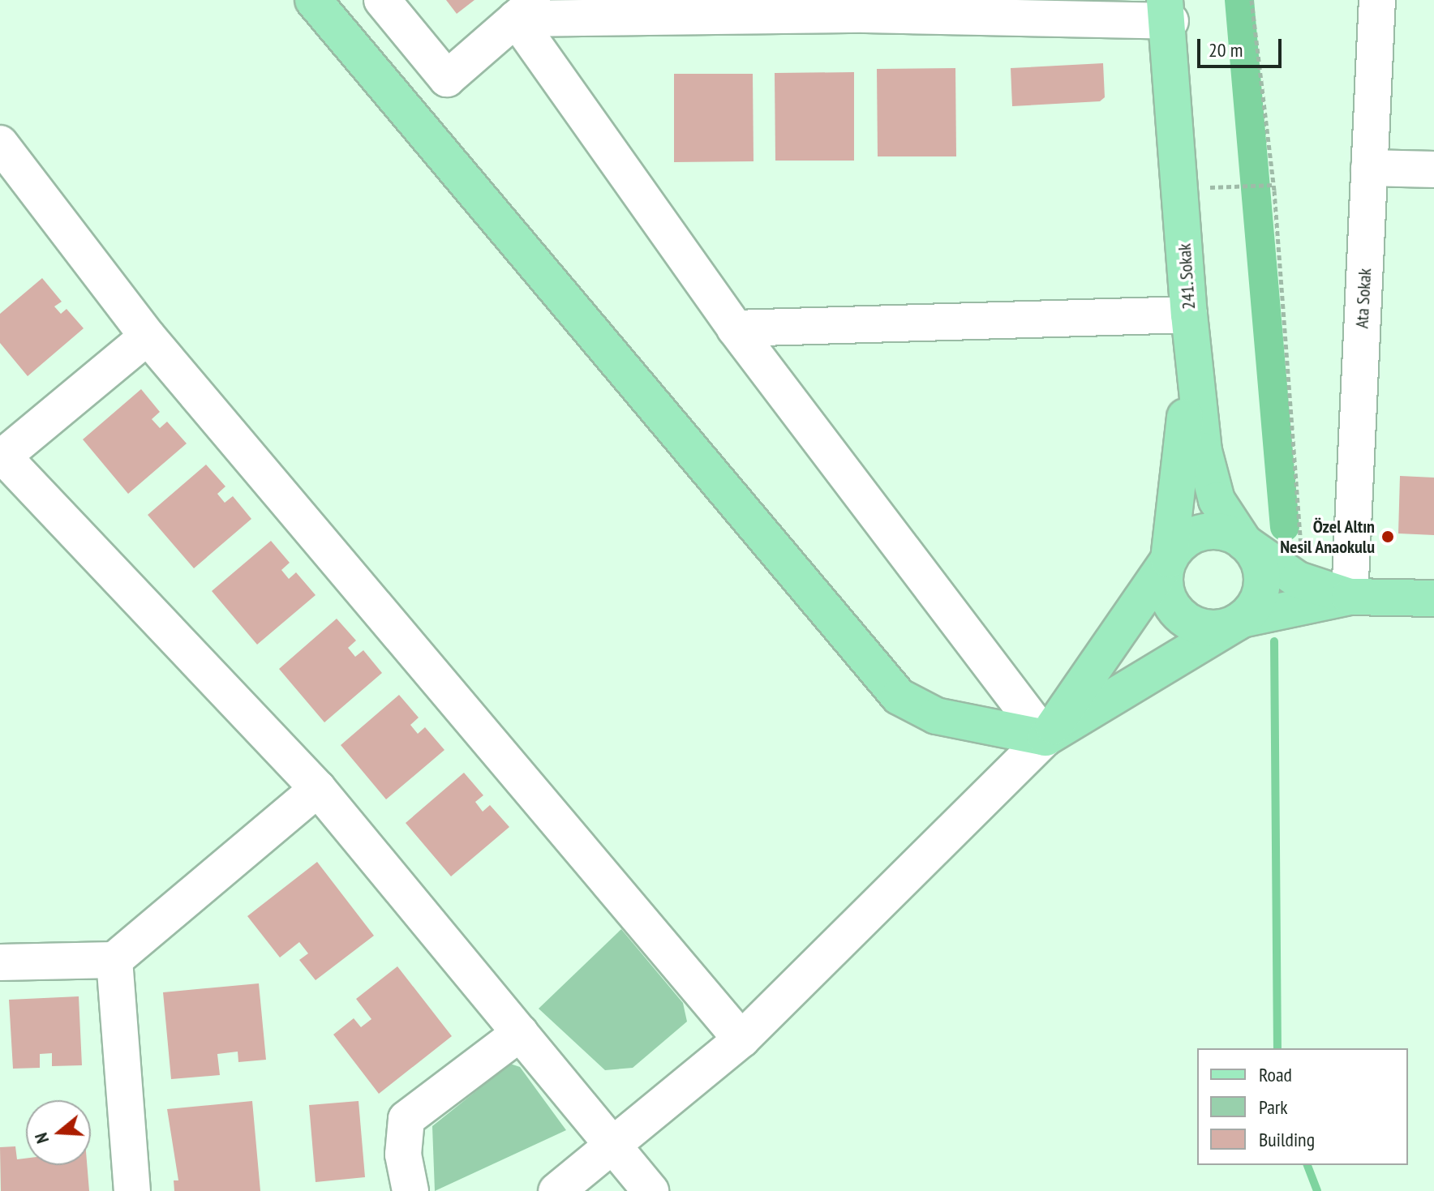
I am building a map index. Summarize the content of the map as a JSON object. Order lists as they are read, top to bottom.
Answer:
{
  "streets": {
    "main road": ["241. Sokak"],
    "street": ["Ata Sokak"]
  },
  "places": ["Özel Altın Nesil Anaokulu"],
  "legend": ["Road", "Park", "Building"],
  "scale_bar": "20 m",
  "north": "left"
}
